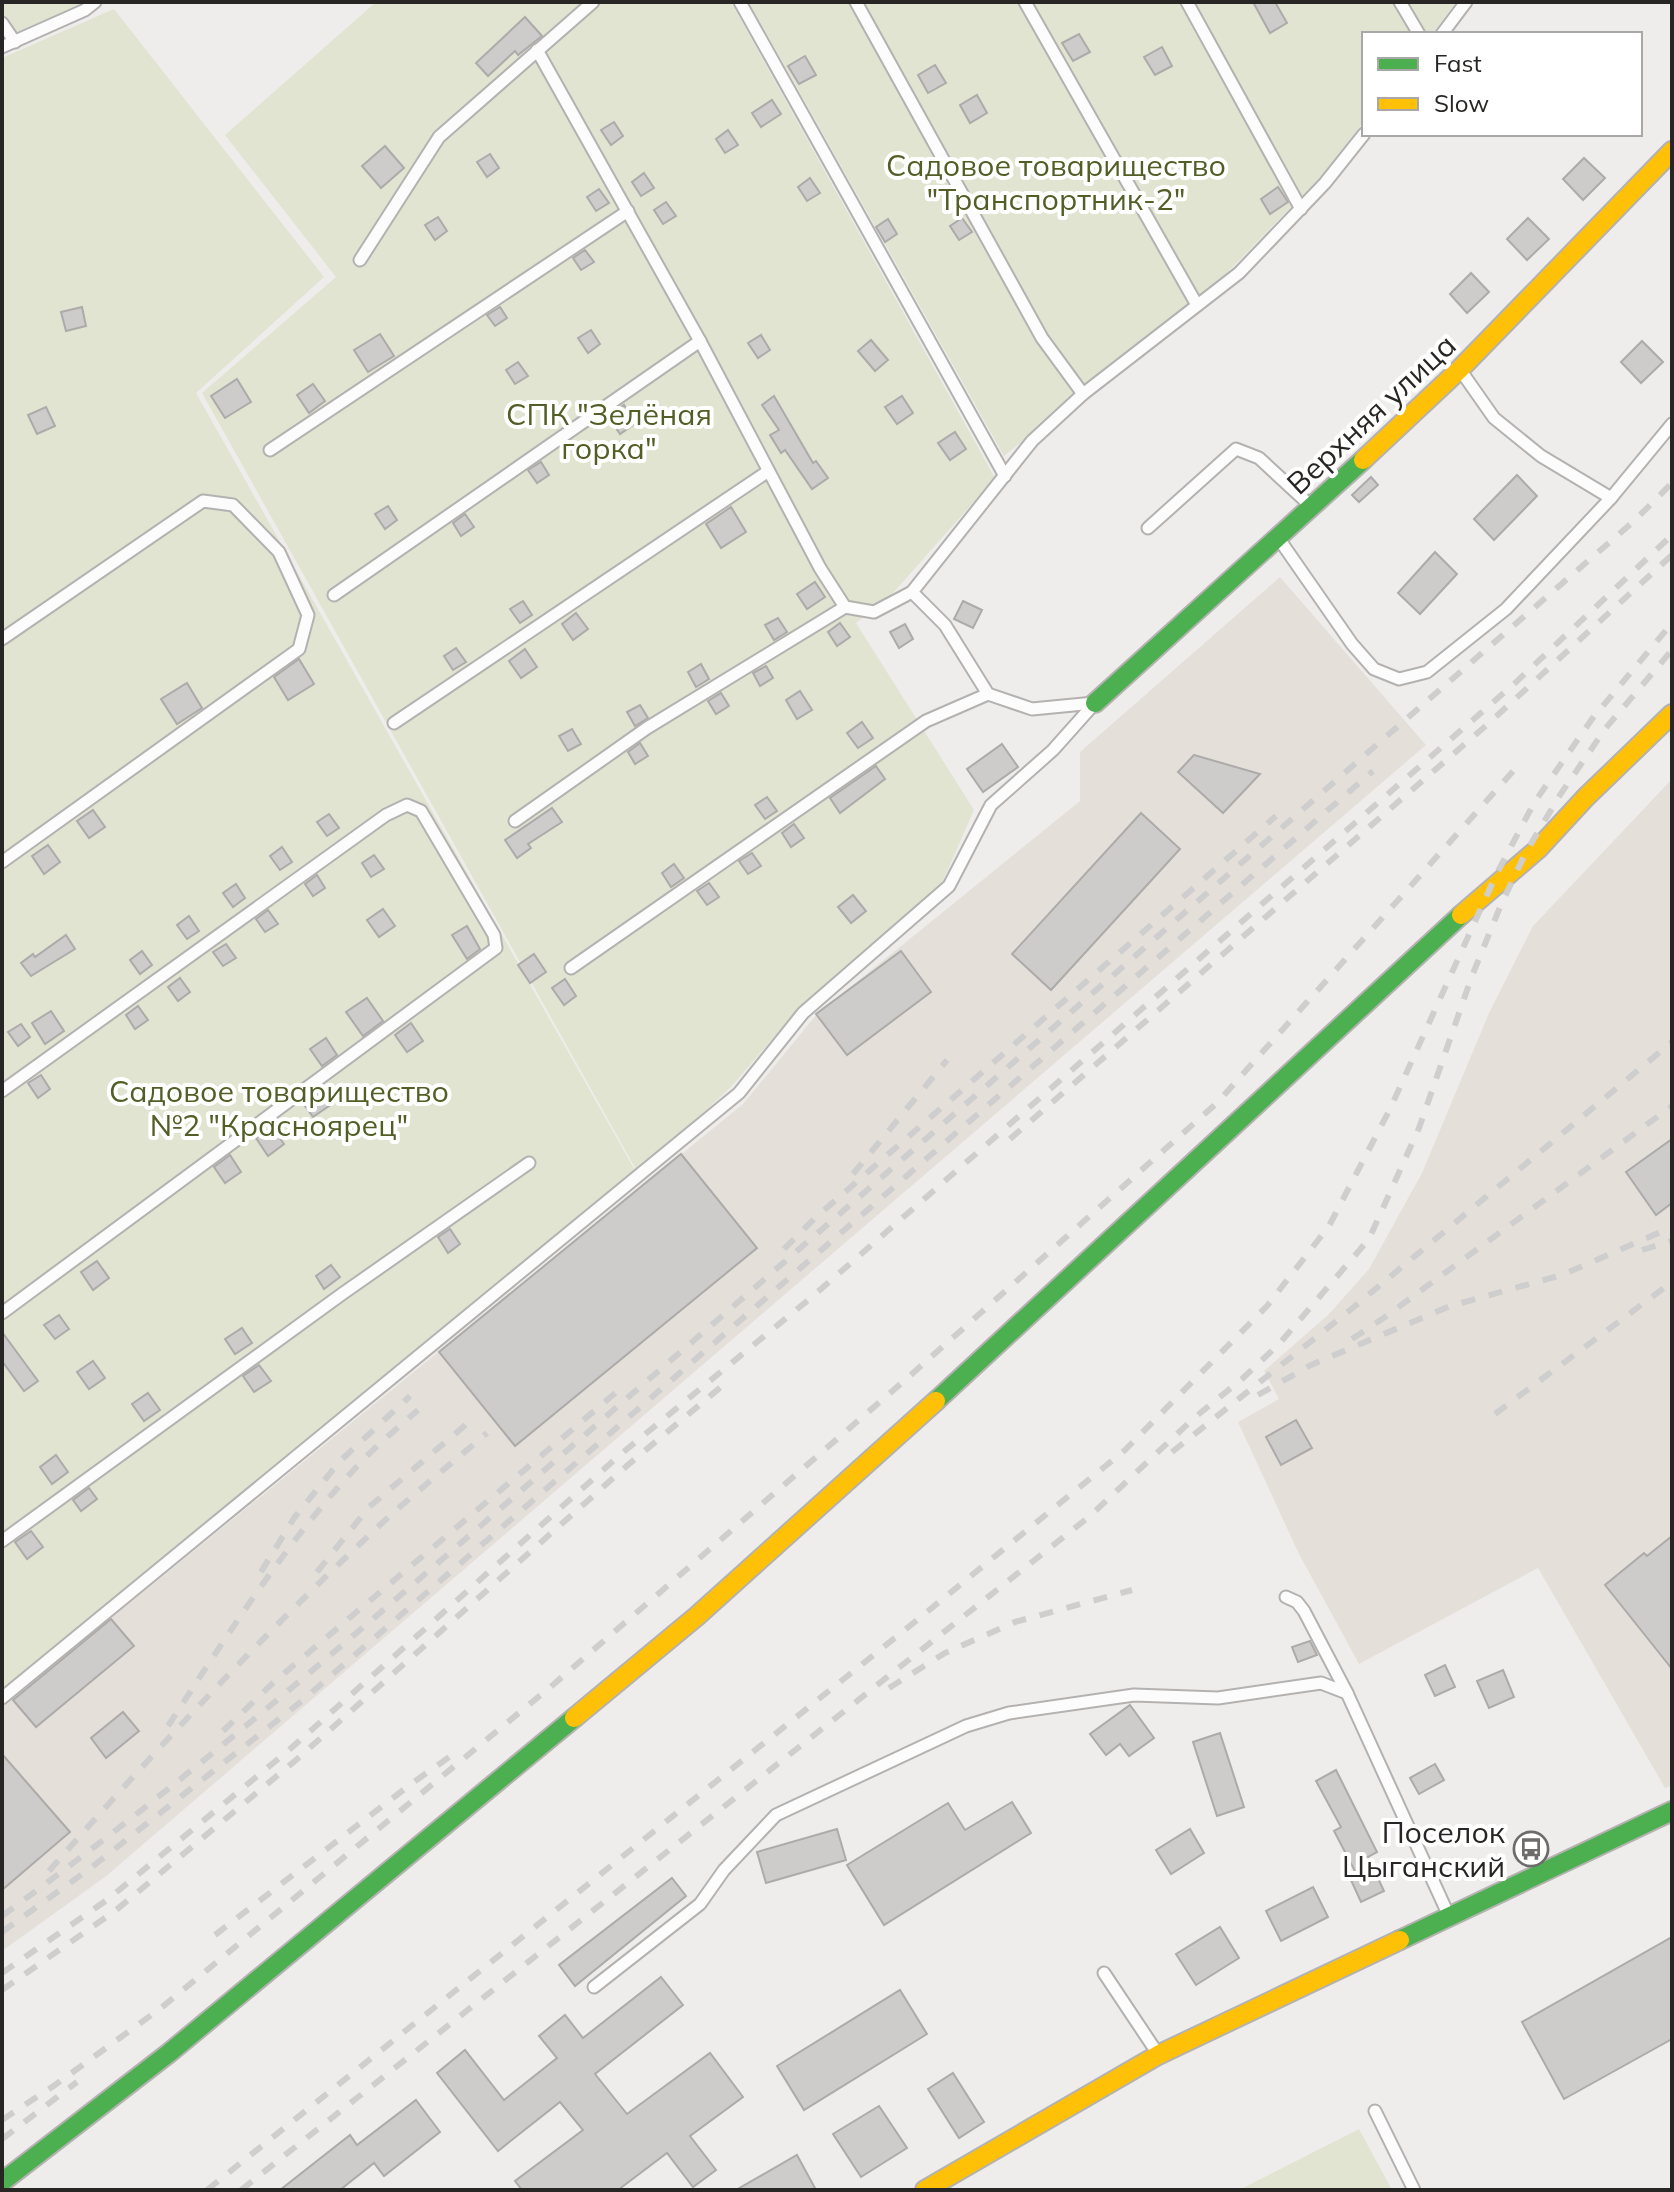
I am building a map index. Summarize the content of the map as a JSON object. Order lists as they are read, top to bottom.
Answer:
{
  "streets": {
    "main road": ["Верхняя улица"]
  },
  "parks": ["Садовое товарищество \"Транспортник-2\"", "СПК \"Зелёная горка\"", "Садовое товарищество №2 \"Красноярец\""],
  "places": {
    "bus stop": ["Поселок Цыганский"]
  },
  "legend": ["Fast", "Slow"]
}
